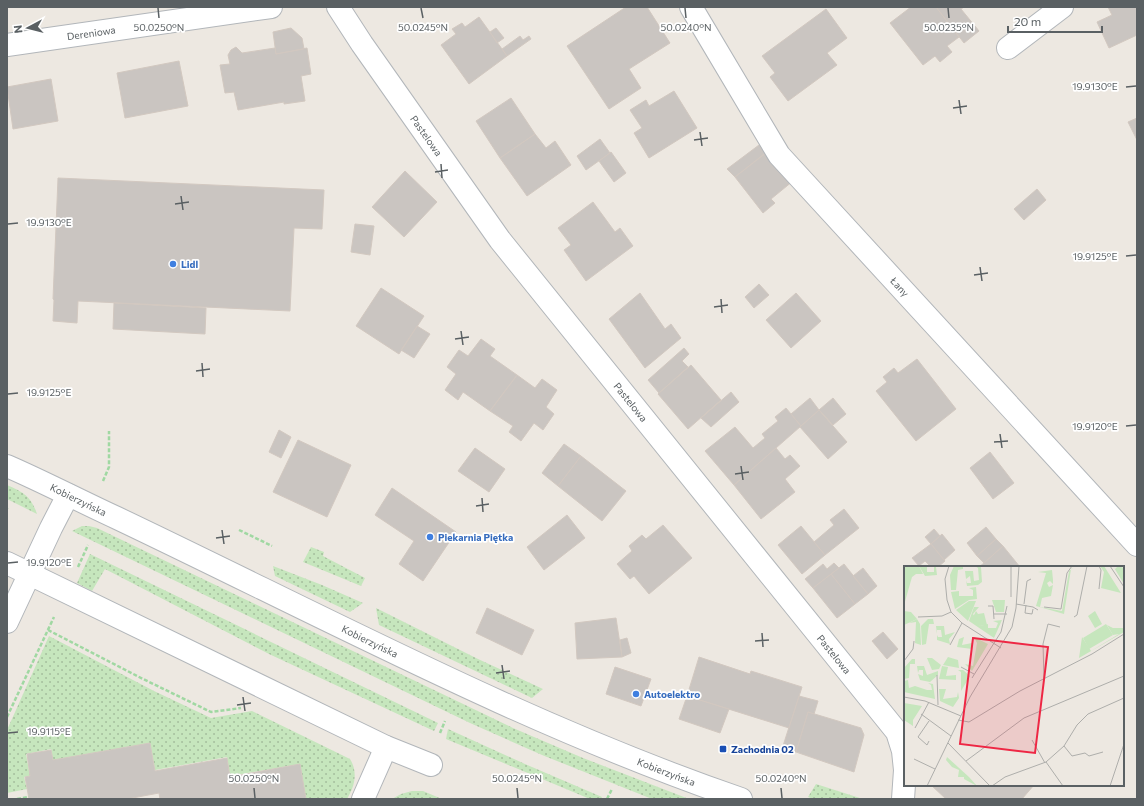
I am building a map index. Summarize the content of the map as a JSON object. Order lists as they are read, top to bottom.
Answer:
{
  "streets": {
    "street": [
      "Dereniowa",
      "Pastelowa",
      "Łany",
      "Kobierzyńska"
    ]
  },
  "places": {
    "other": ["Lidl", "Piekarnia Piętka", "Autoelektro"],
    "transit": ["Zachodnia 02"]
  },
  "scale_bar": "20 m",
  "north": "left",
  "coordinates": [
    "50.0250°N",
    "50.0245°N",
    "50.0240°N",
    "50.0235°N",
    "19.9130°E",
    "19.9125°E",
    "19.9120°E",
    "19.9115°E"
  ]
}
